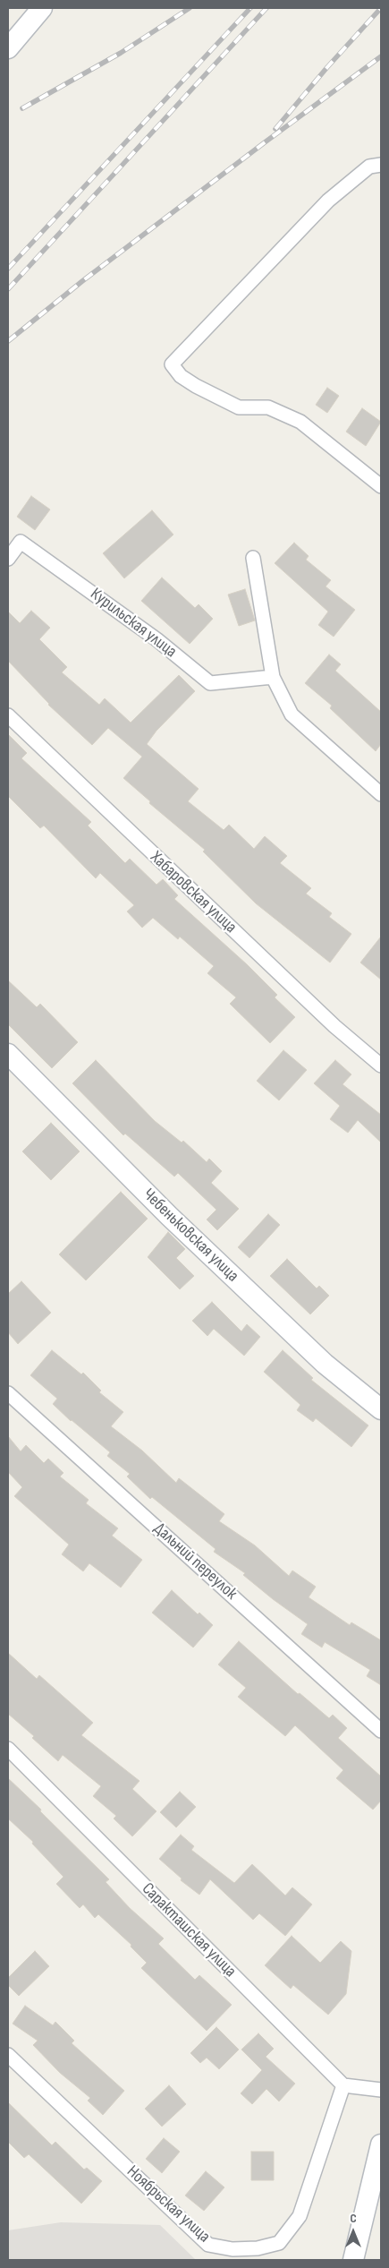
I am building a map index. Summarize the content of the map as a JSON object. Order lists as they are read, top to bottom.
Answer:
{
  "streets": {
    "street": [
      "Курильская улица",
      "Хабаровская улица",
      "Чебеньковская улица",
      "Дальний переулок",
      "Саракташская улица",
      "Ноябрьская улица"
    ]
  },
  "crossings": [
    ["Саракташская улица", "Ноябрьская улица"]
  ],
  "north": "top"
}
